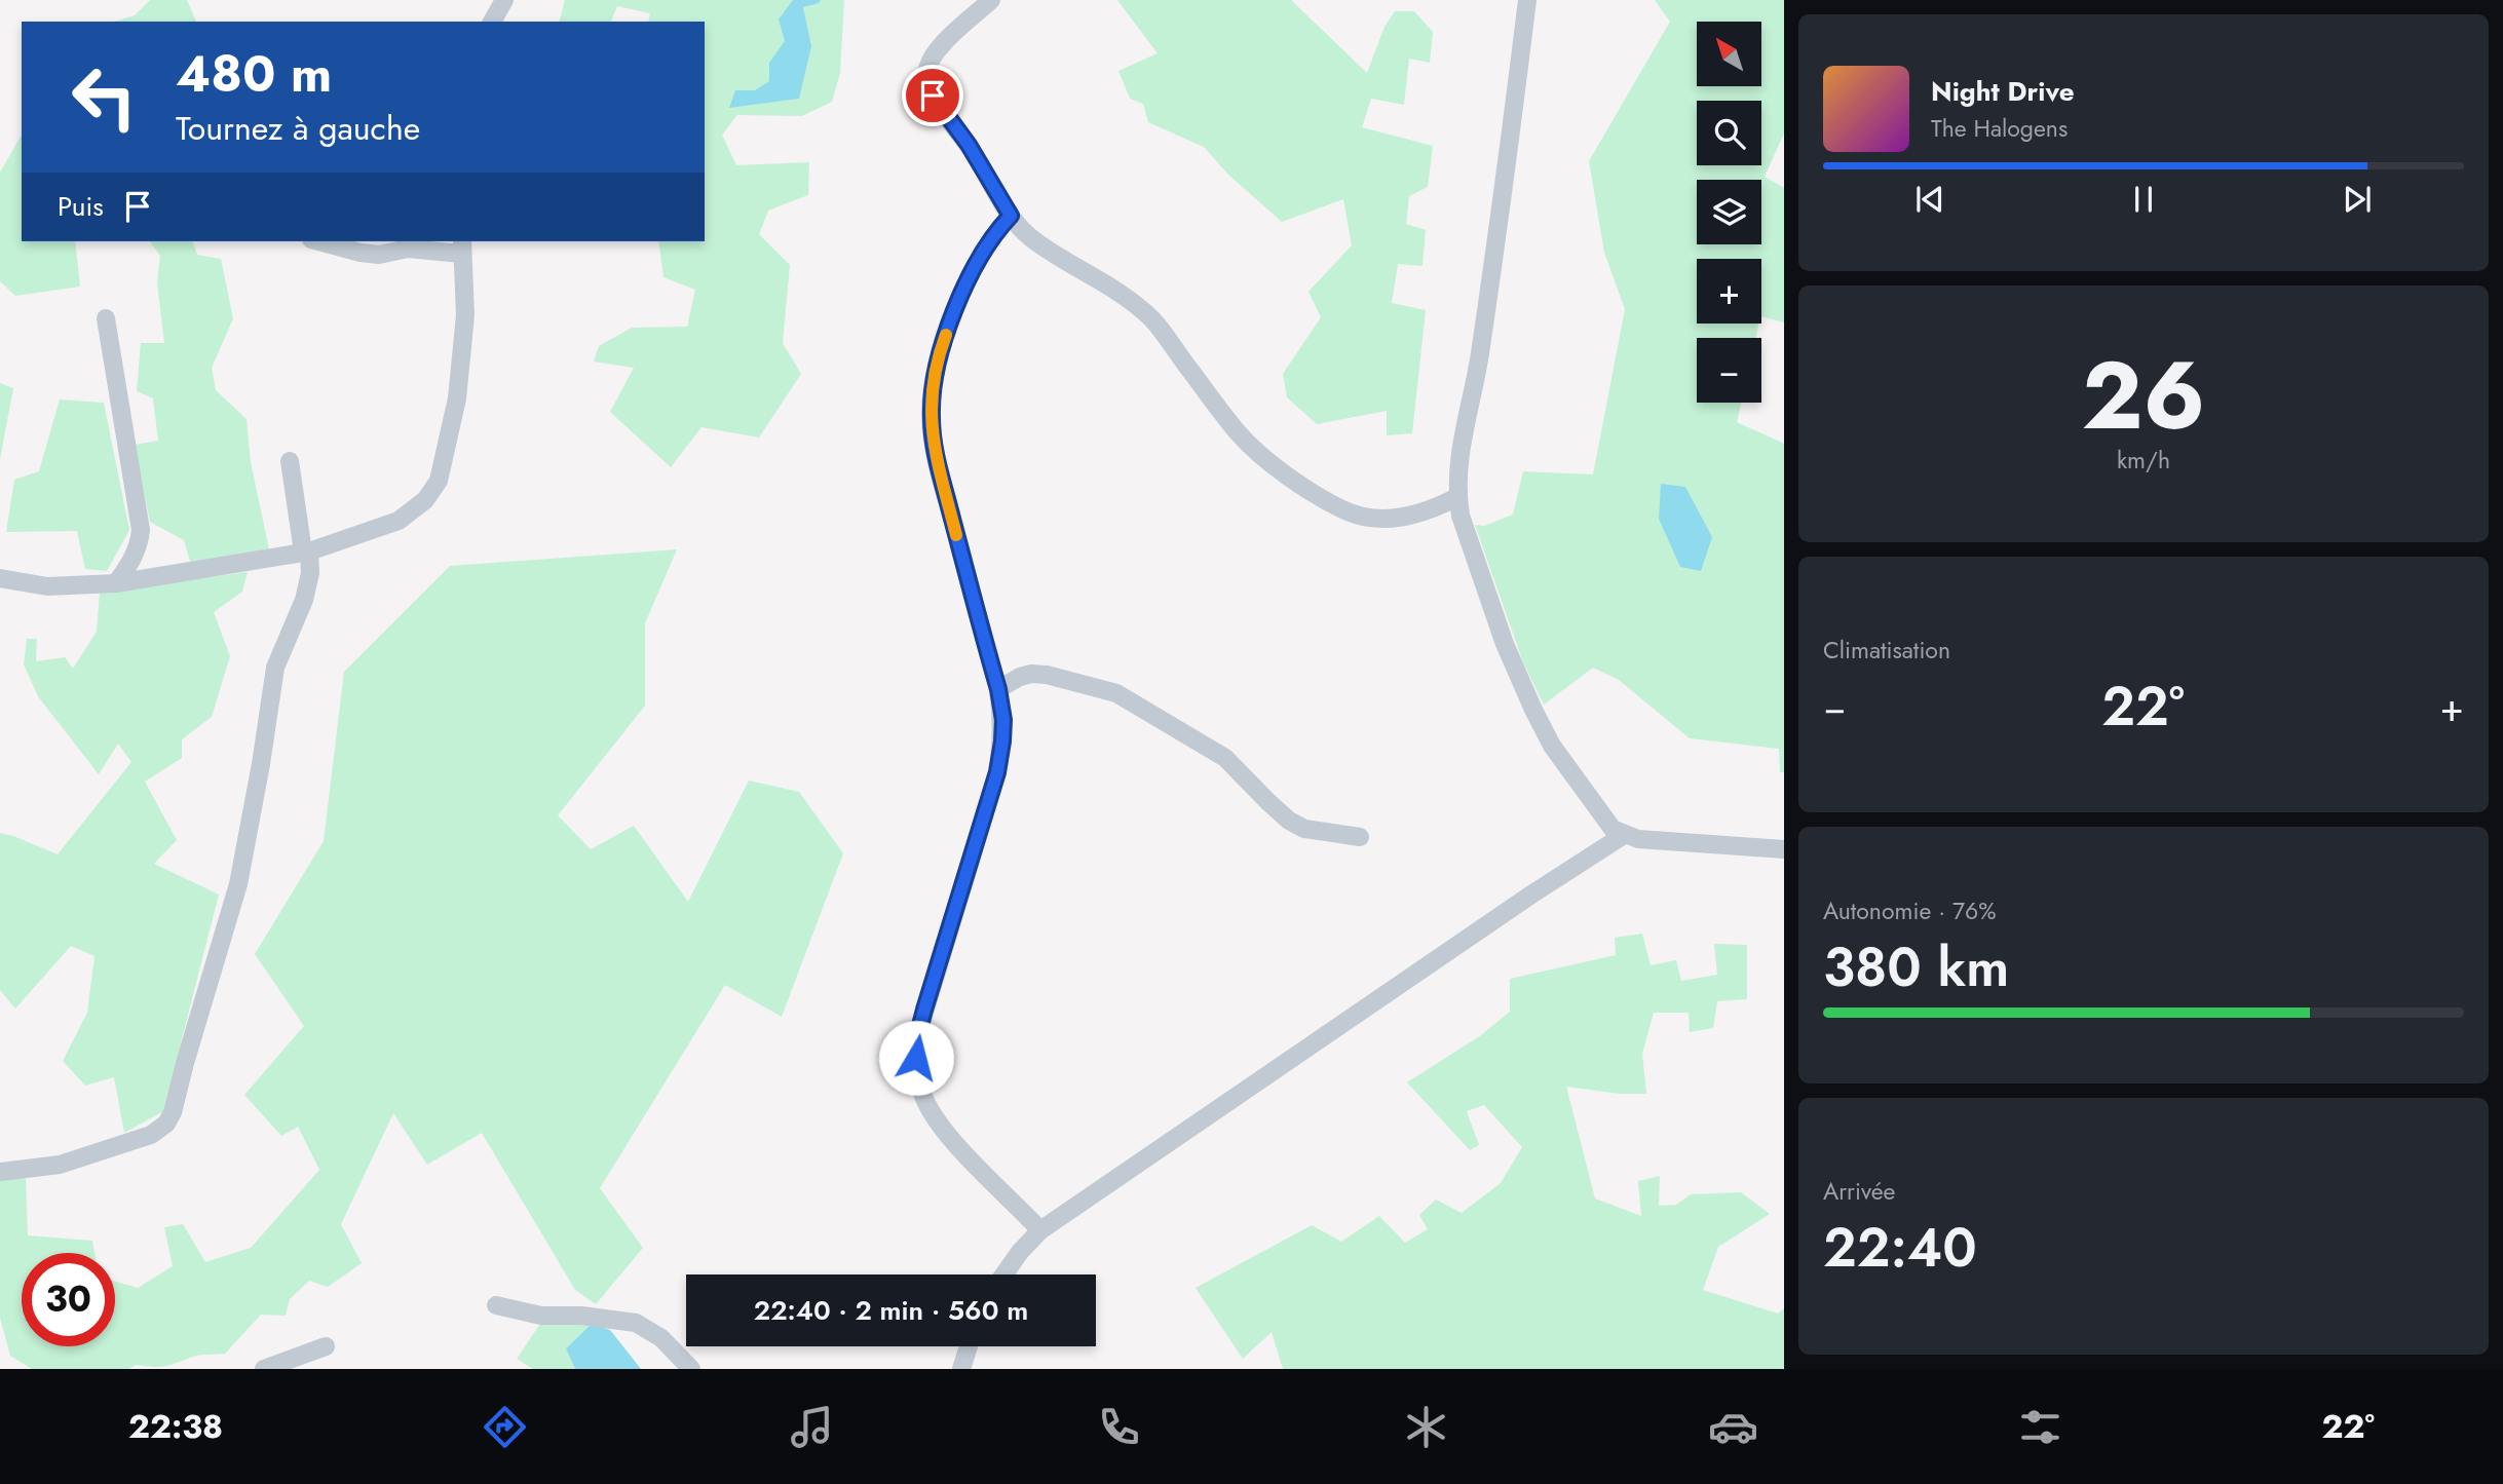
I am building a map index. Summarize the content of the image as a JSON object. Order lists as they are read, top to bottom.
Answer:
{
  "north": "top left",
  "page": {
    "map_buttons": ["+", "−"],
    "turn": ["480 m", "Tournez à gauche"],
    "song": ["Night Drive", "The Halogens"],
    "then": "Puis",
    "tile": [
      ["26", "km/h"],
      "Climatisation",
      ["Autonomie · 76%", "380 km"],
      ["Arrivée", "22:40"]
    ],
    "heat": ["−", "22°", "+"],
    "limit": "30",
    "trip": "22:40 · 2 min · 560 m",
    "tabs": ["22:38", "22°"]
  }
}
